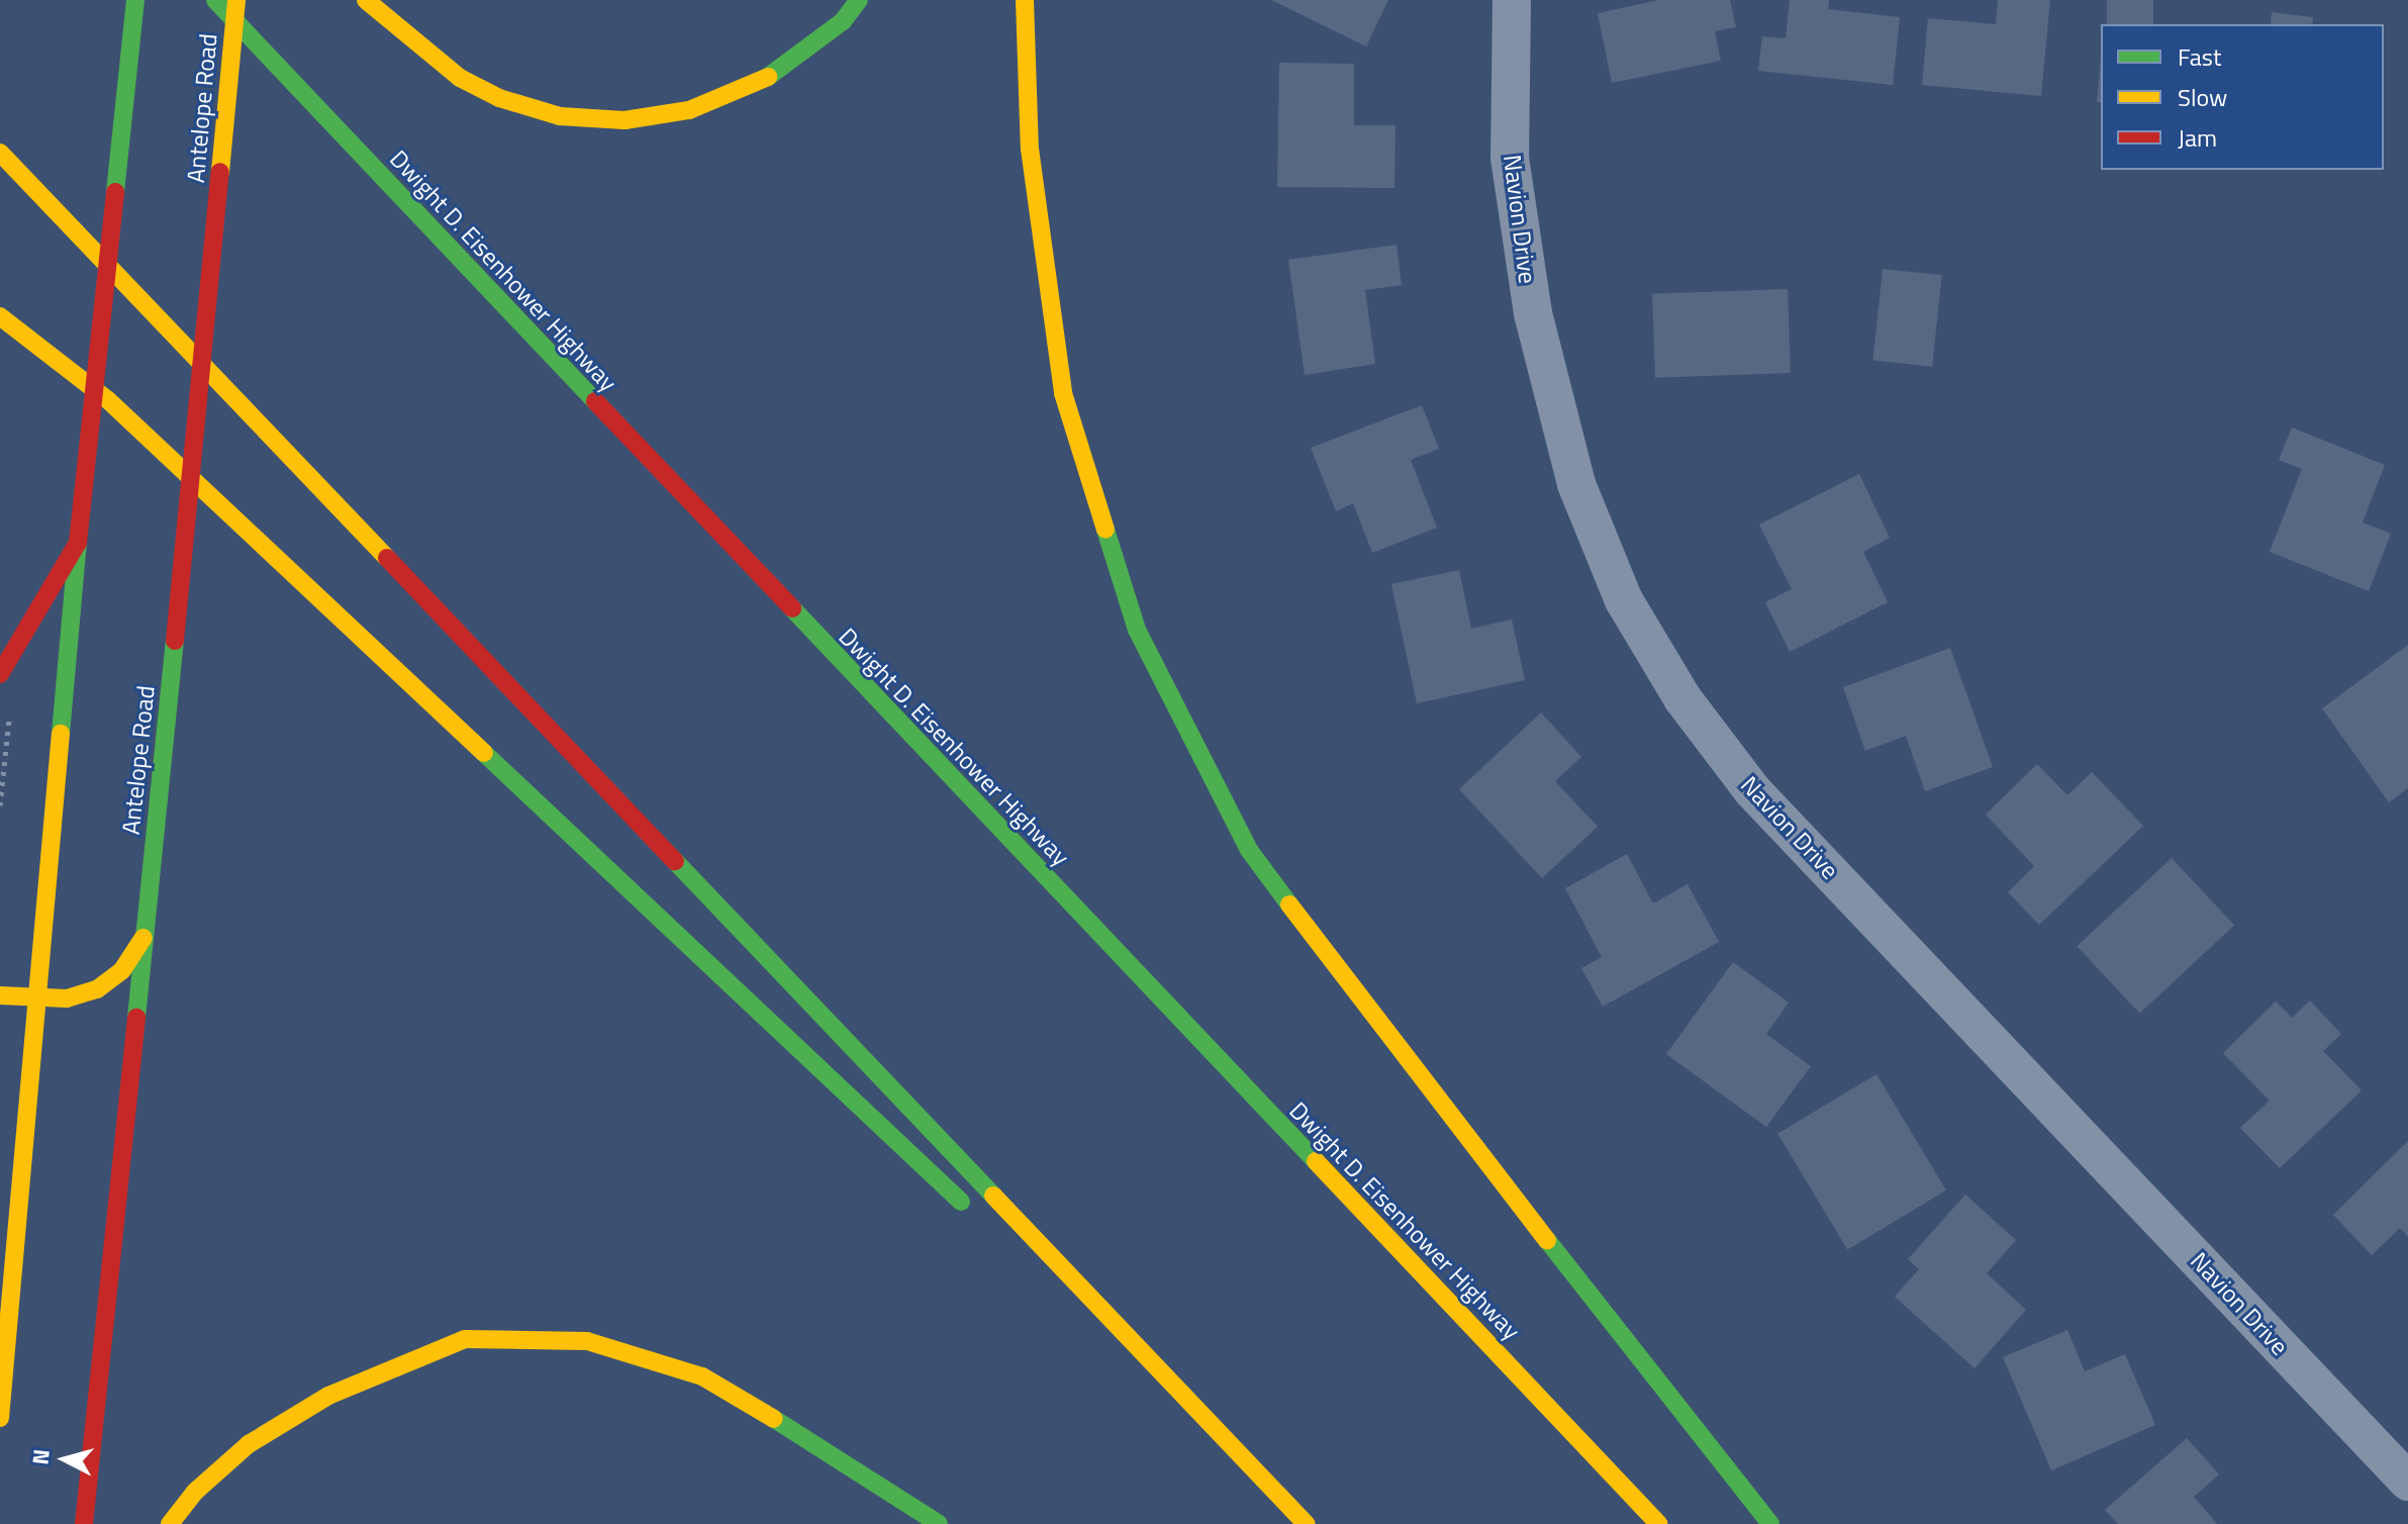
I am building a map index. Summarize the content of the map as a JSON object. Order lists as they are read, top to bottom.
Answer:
{
  "streets": {
    "main road": ["Antelope Road", "Dwight D. Eisenhower Highway"],
    "street": ["Navion Drive"]
  },
  "legend": ["Fast", "Slow", "Jam"],
  "north": "left"
}
